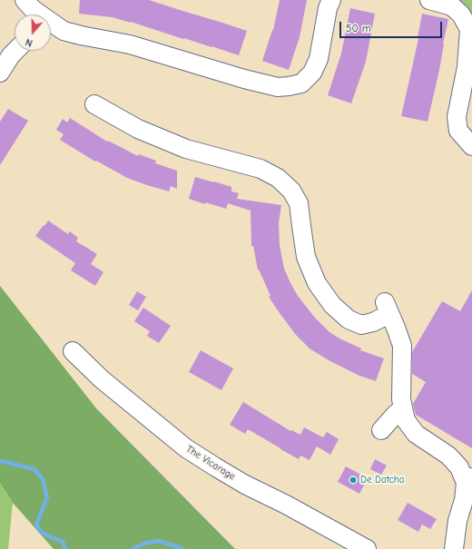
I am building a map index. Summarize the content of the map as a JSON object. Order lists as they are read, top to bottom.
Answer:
{
  "streets": {
    "street": ["The Vicarage"]
  },
  "places": ["De Datcha"],
  "scale_bar": "50 m",
  "north": "bottom"
}
